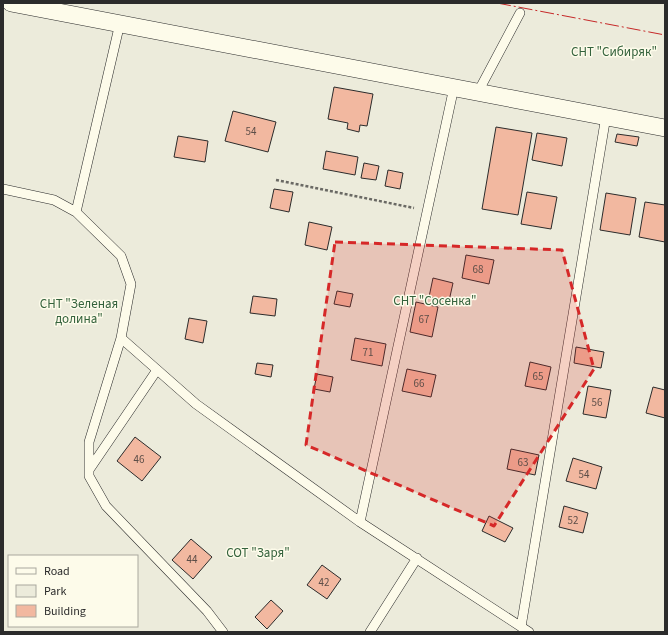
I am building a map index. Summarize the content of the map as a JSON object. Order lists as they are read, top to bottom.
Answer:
{
  "parks": [
    "СНТ \"Сибиряк\"",
    "СНТ \"Сосенка\"",
    "СНТ \"Зеленая долина\"",
    "СОТ \"Заря\""
  ],
  "house_numbers": [
    "54",
    "68",
    "67",
    "71",
    "65",
    "66",
    "56",
    "46",
    "63",
    "54",
    "52",
    "44",
    "42"
  ],
  "legend": ["Road", "Park", "Building"]
}
